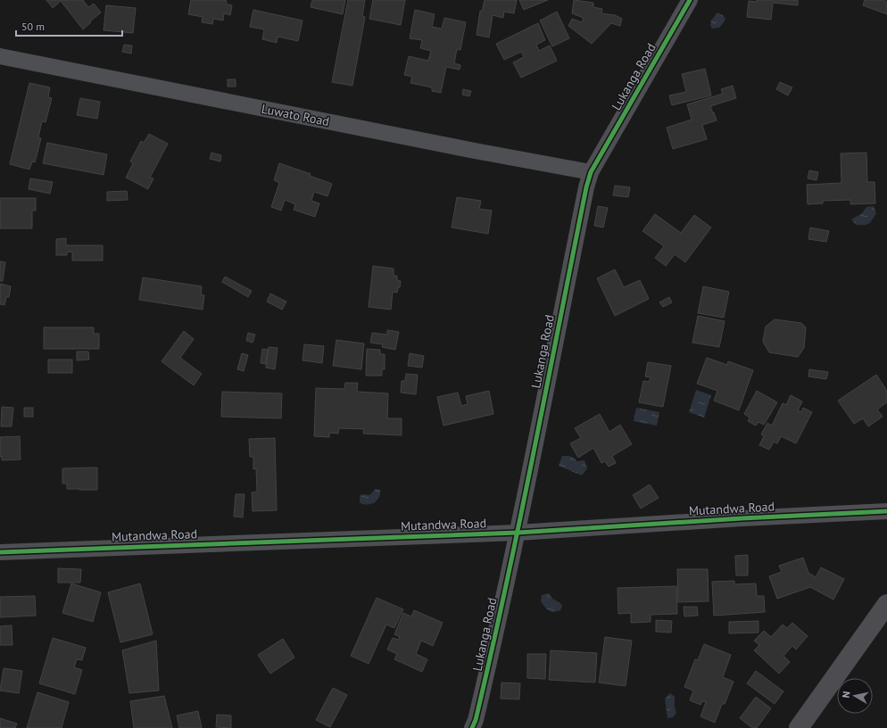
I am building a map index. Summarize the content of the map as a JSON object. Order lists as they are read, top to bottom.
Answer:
{
  "streets": {
    "street": ["Lukanga Road", "Luwato Road", "Mutandwa Road"]
  },
  "crossings": [
    ["Lukanga Road", "Luwato Road"],
    ["Lukanga Road", "Mutandwa Road"]
  ],
  "scale_bar": "50 m",
  "north": "left"
}
